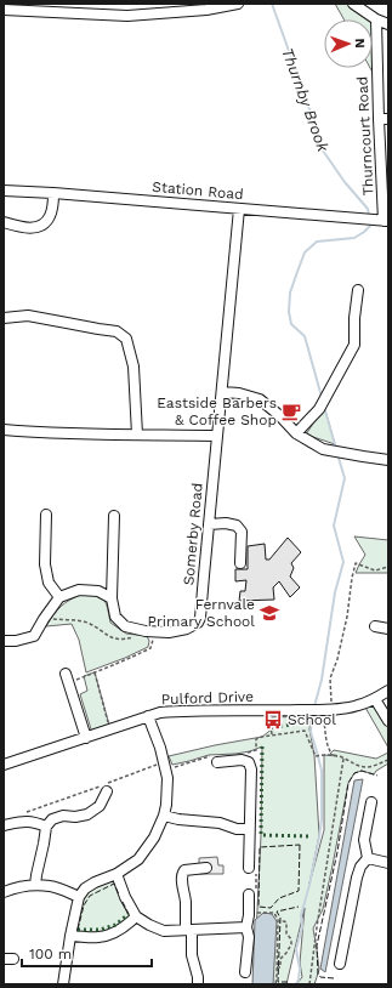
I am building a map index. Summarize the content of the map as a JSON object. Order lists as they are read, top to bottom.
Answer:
{
  "streets": {
    "street": [
      "Thurncourt Road",
      "Station Road",
      "Somerby Road",
      "Pulford Drive"
    ]
  },
  "crossings": [
    ["Thurncourt Road", "Station Road"],
    ["Station Road", "Somerby Road"]
  ],
  "water": ["Thurnby Brook"],
  "places": {
    "cafe": ["Eastside Barbers & Coffee Shop"],
    "school or university": ["Fernvale Primary School"],
    "bus stop": ["School"]
  },
  "scale_bar": "100 m",
  "north": "right"
}
